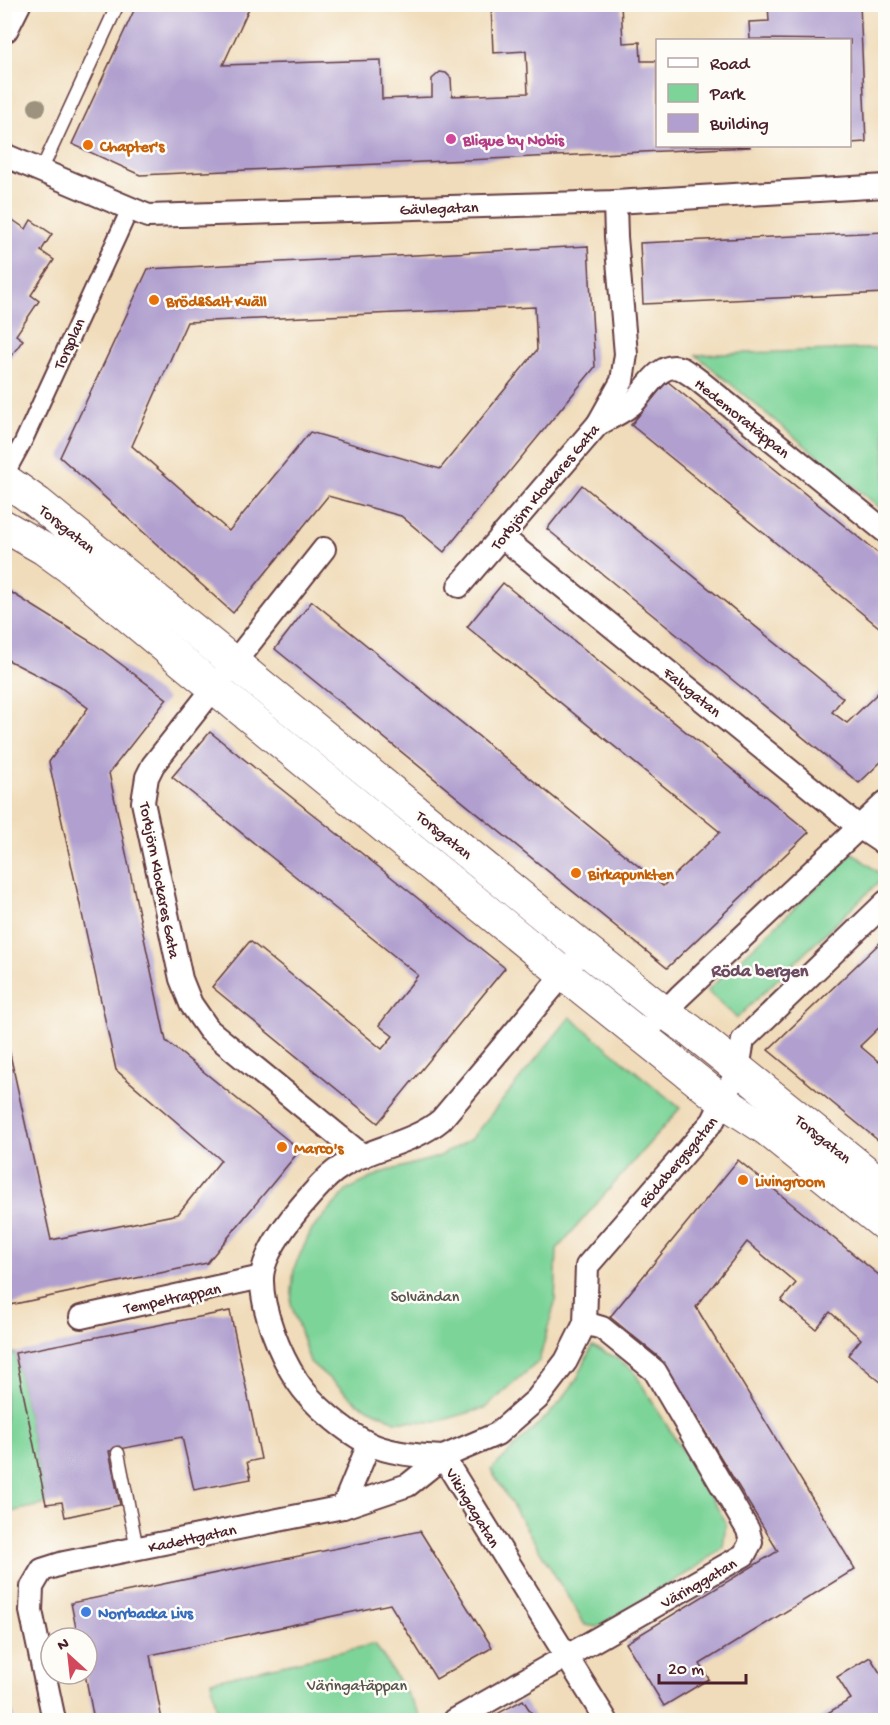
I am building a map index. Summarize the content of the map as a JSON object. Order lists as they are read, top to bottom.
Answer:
{
  "streets": {
    "main road": ["Torsgatan"],
    "street": [
      "Gävlegatan",
      "Torsplan",
      "Hedemoratäppan",
      "Torbjörn Klockares Gata",
      "Falugatan",
      "Rödabergsgatan",
      "Tempeltrappan",
      "Vikingagatan",
      "Kadettgatan",
      "Väringgatan"
    ]
  },
  "crossings": [
    ["Gävlegatan", "Torsplan"],
    ["Gävlegatan", "Torbjörn Klockares Gata"],
    ["Torsplan", "Torsgatan"],
    ["Hedemoratäppan", "Torbjörn Klockares Gata"],
    ["Torbjörn Klockares Gata", "Torsgatan"],
    ["Torbjörn Klockares Gata", "Falugatan"],
    ["Torbjörn Klockares Gata", "Vikingagatan"],
    ["Torsgatan", "Rödabergsgatan"],
    ["Rödabergsgatan", "Väringgatan"],
    ["Tempeltrappan", "Vikingagatan"],
    ["Vikingagatan", "Kadettgatan"],
    ["Vikingagatan", "Väringgatan"]
  ],
  "districts": ["Röda bergen"],
  "parks": ["Solvändan", "Väringatäppan"],
  "places": [
    "Blique by Nobis",
    "Chapter's",
    "Bröd&Salt Kväll",
    "Birkapunkten",
    "Marco's",
    "Livingroom",
    "Norrbacka Livs"
  ],
  "legend": ["Road", "Park", "Building"],
  "scale_bar": "20 m",
  "north": "top left"
}
